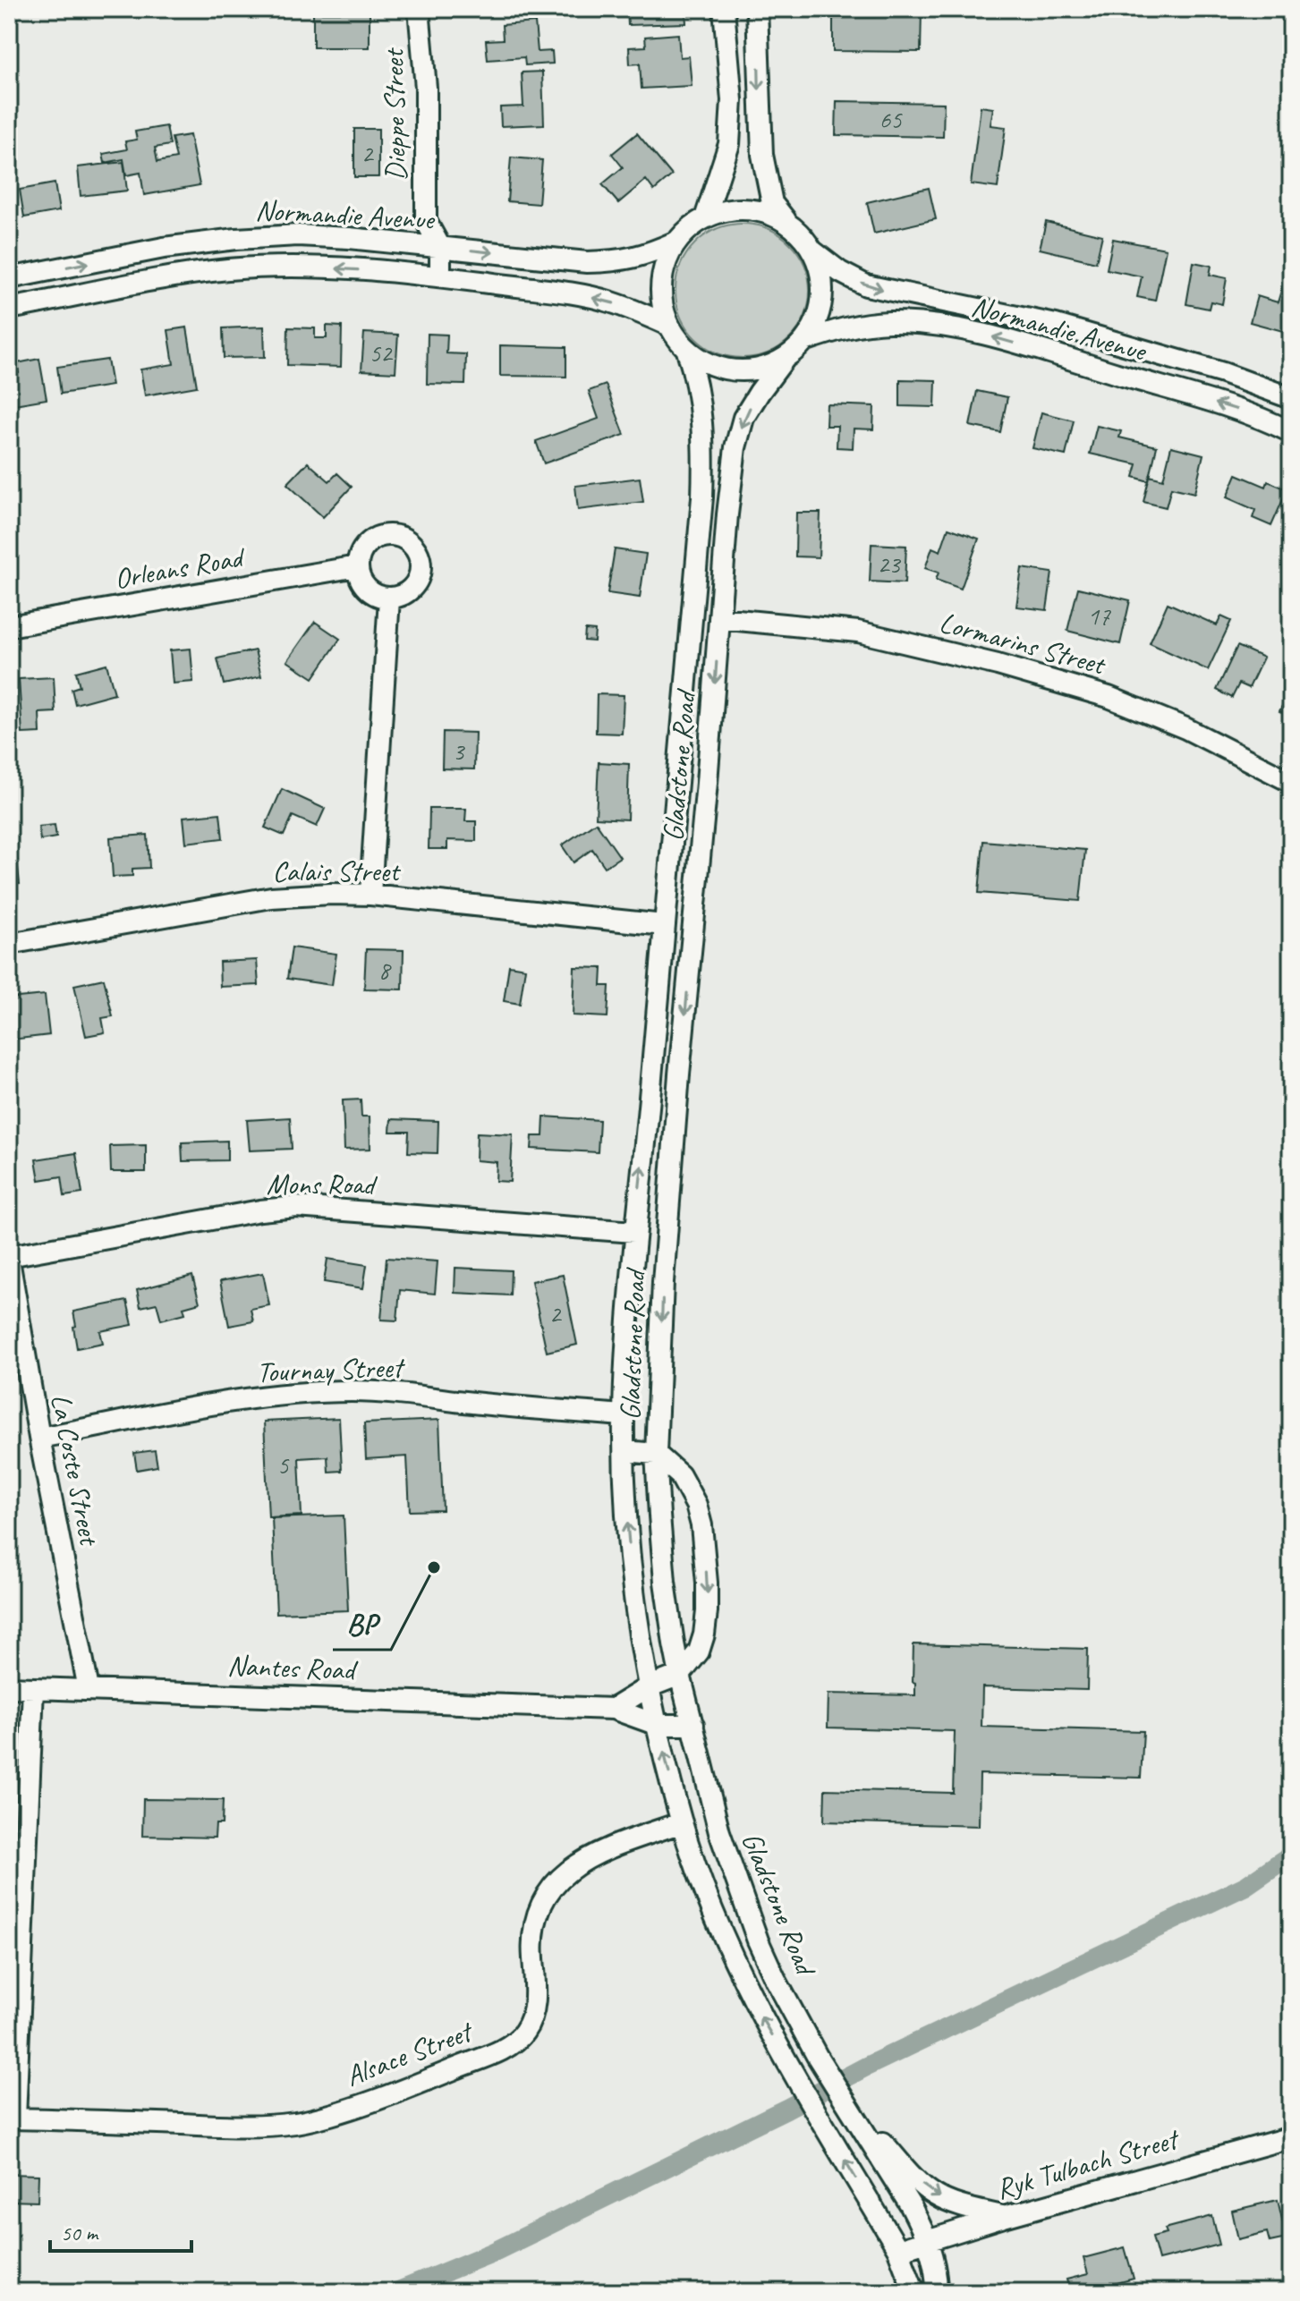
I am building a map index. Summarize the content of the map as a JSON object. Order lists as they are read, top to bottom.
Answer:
{
  "streets": {
    "street": [
      "Dieppe Street",
      "Normandie Avenue",
      "Orleans Road",
      "Lormarins Street",
      "Gladstone Road",
      "Calais Street",
      "Mons Road",
      "Tournay Street",
      "La Coste Street",
      "Nantes Road",
      "Alsace Street",
      "Ryk Tulbach Street"
    ]
  },
  "crossings": [
    ["Dieppe Street", "Normandie Avenue"],
    ["Normandie Avenue", "Gladstone Road"],
    ["Lormarins Street", "Gladstone Road"],
    ["Gladstone Road", "Calais Street"],
    ["Gladstone Road", "Mons Road"],
    ["Gladstone Road", "Tournay Street"],
    ["Gladstone Road", "Nantes Road"],
    ["Gladstone Road", "Alsace Street"],
    ["Gladstone Road", "Ryk Tulbach Street"],
    ["Mons Road", "La Coste Street"],
    ["Tournay Street", "La Coste Street"],
    ["La Coste Street", "Nantes Road"]
  ],
  "places": ["BP"],
  "house_numbers": [
    "65",
    "2",
    "52",
    "23",
    "17",
    "3",
    "8",
    "2",
    "5"
  ],
  "scale_bar": "50 m"
}
